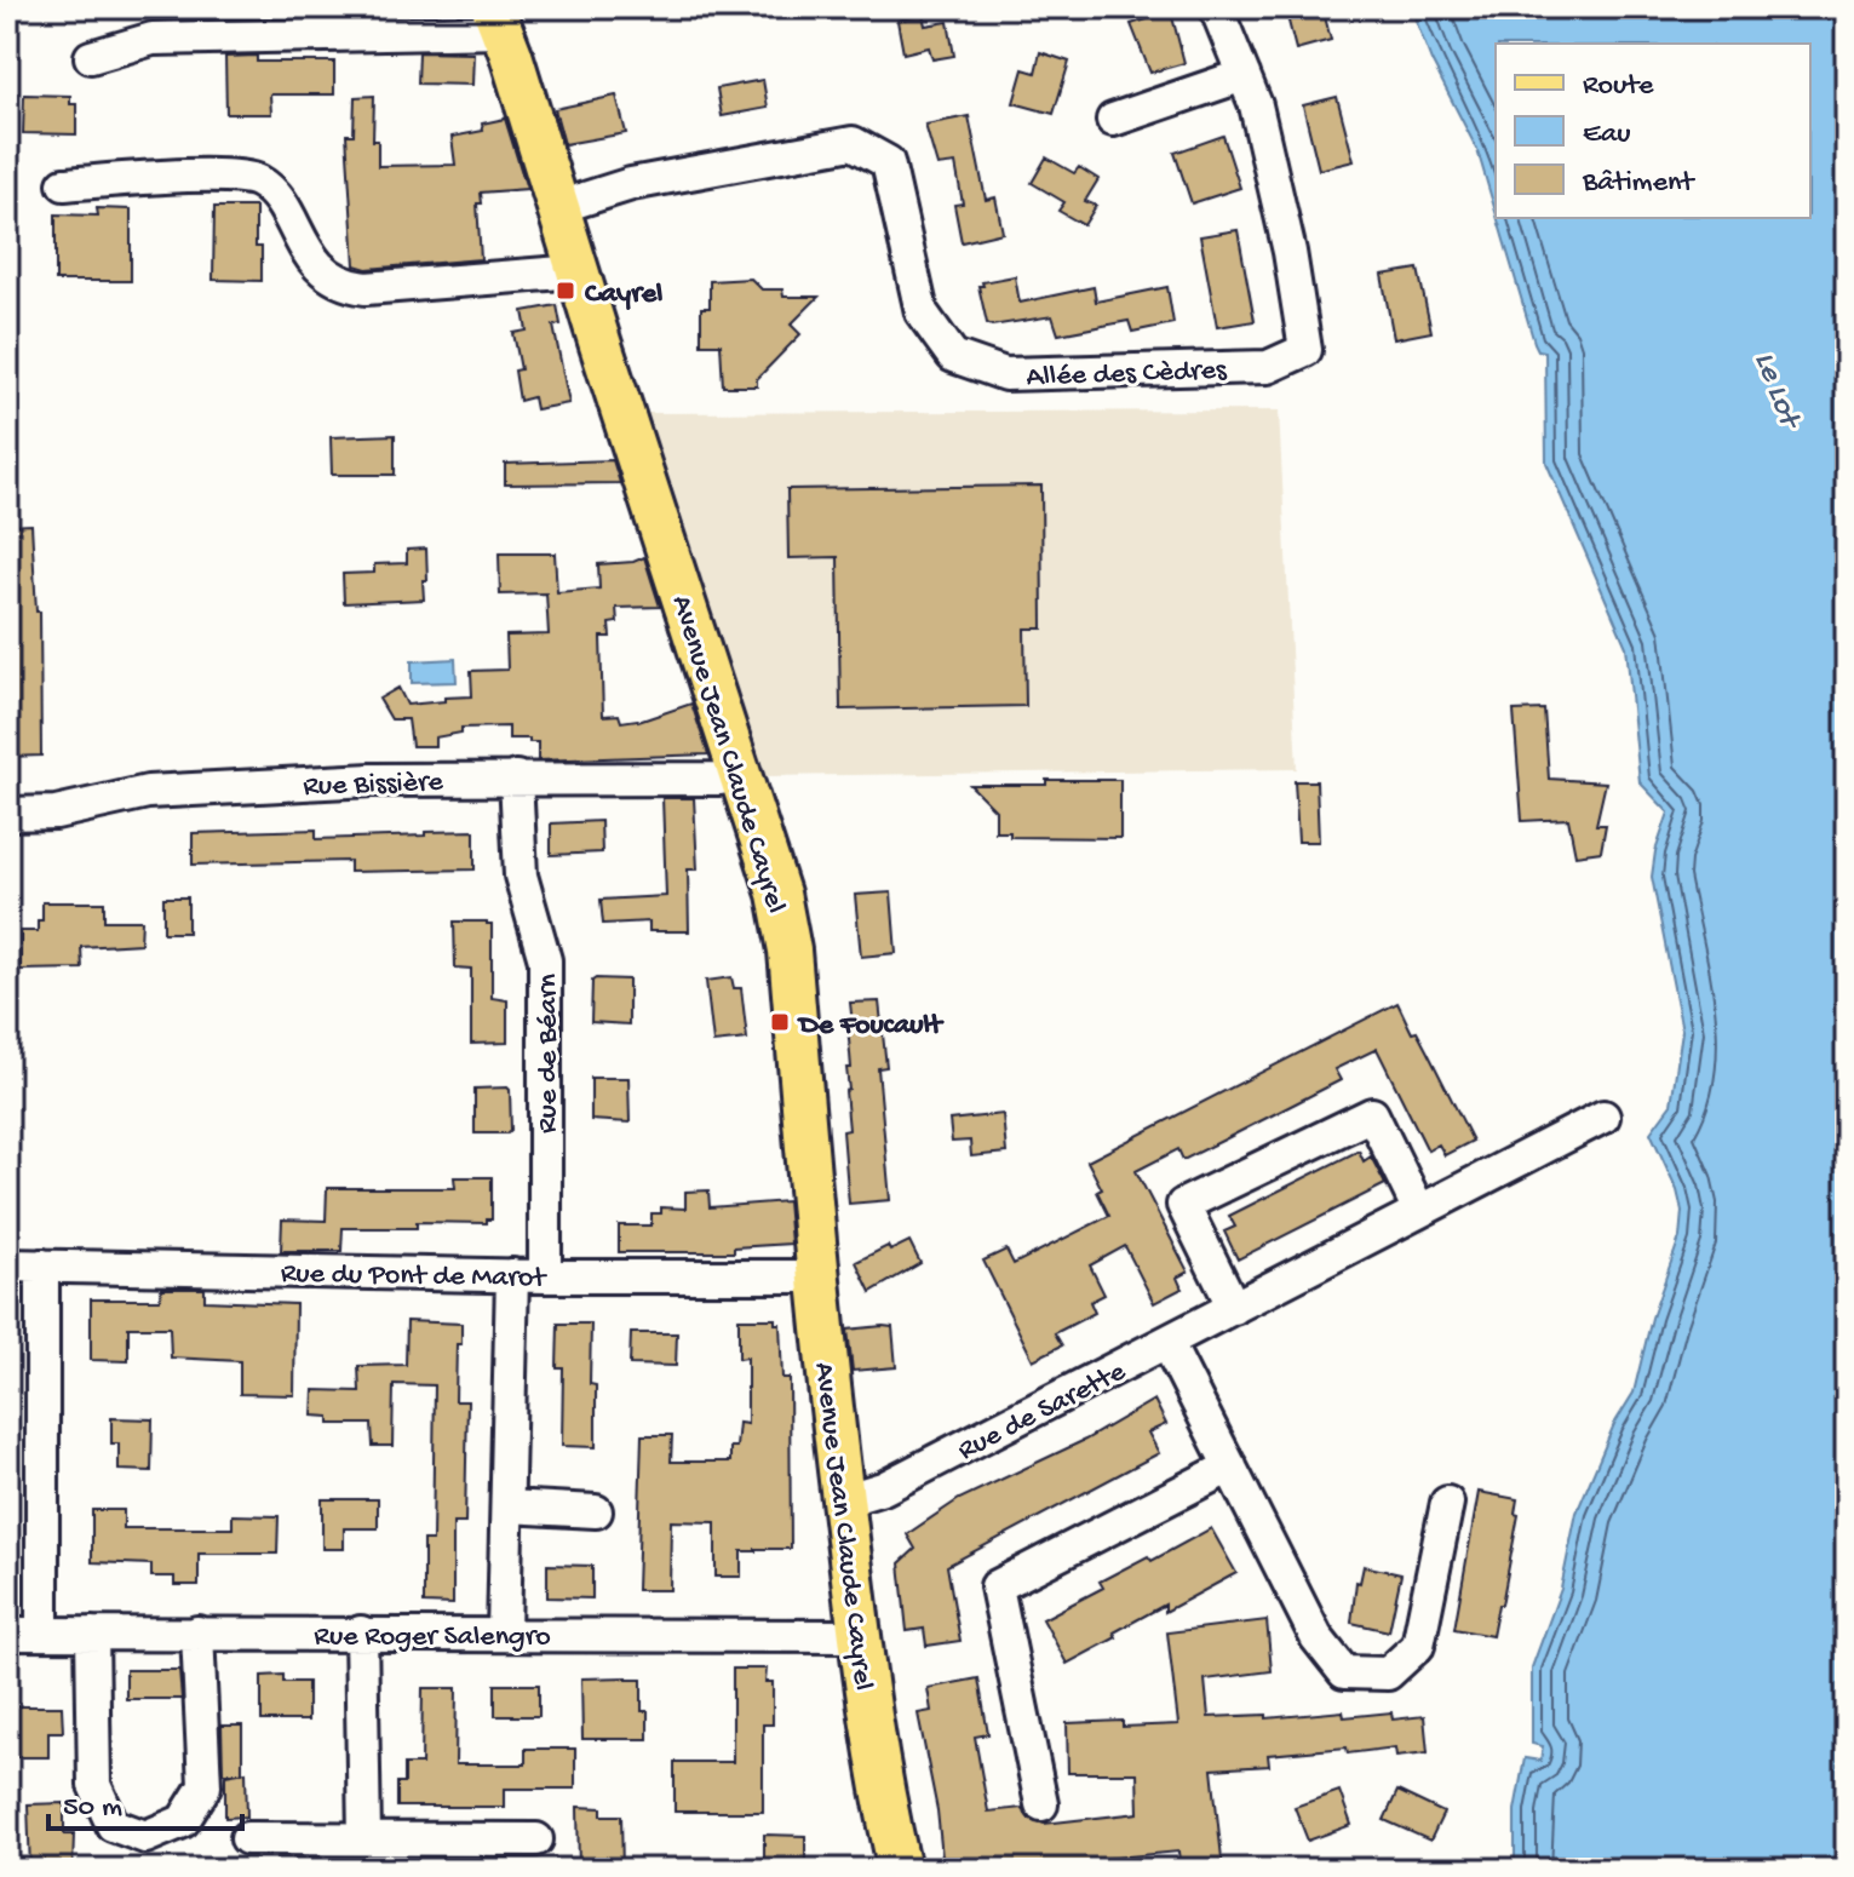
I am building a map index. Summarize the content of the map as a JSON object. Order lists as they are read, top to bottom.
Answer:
{
  "streets": {
    "main road": ["Avenue Jean Claude Cayrel"],
    "street": [
      "Allée des Cèdres",
      "Rue Bissière",
      "Rue de Béarn",
      "Rue du Pont de Marot",
      "Rue de Sarette",
      "Rue Roger Salengro"
    ]
  },
  "crossings": [
    ["Allée des Cèdres", "Avenue Jean Claude Cayrel"],
    ["Avenue Jean Claude Cayrel", "Rue Bissière"],
    ["Avenue Jean Claude Cayrel", "Rue du Pont de Marot"],
    ["Avenue Jean Claude Cayrel", "Rue de Sarette"],
    ["Avenue Jean Claude Cayrel", "Rue Roger Salengro"],
    ["Rue Bissière", "Rue de Béarn"],
    ["Rue de Béarn", "Rue du Pont de Marot"]
  ],
  "water": ["Le Lot"],
  "places": {
    "transit": ["Cayrel", "De Foucault"]
  },
  "legend": ["Route", "Eau", "Bâtiment"],
  "scale_bar": "50 m"
}
